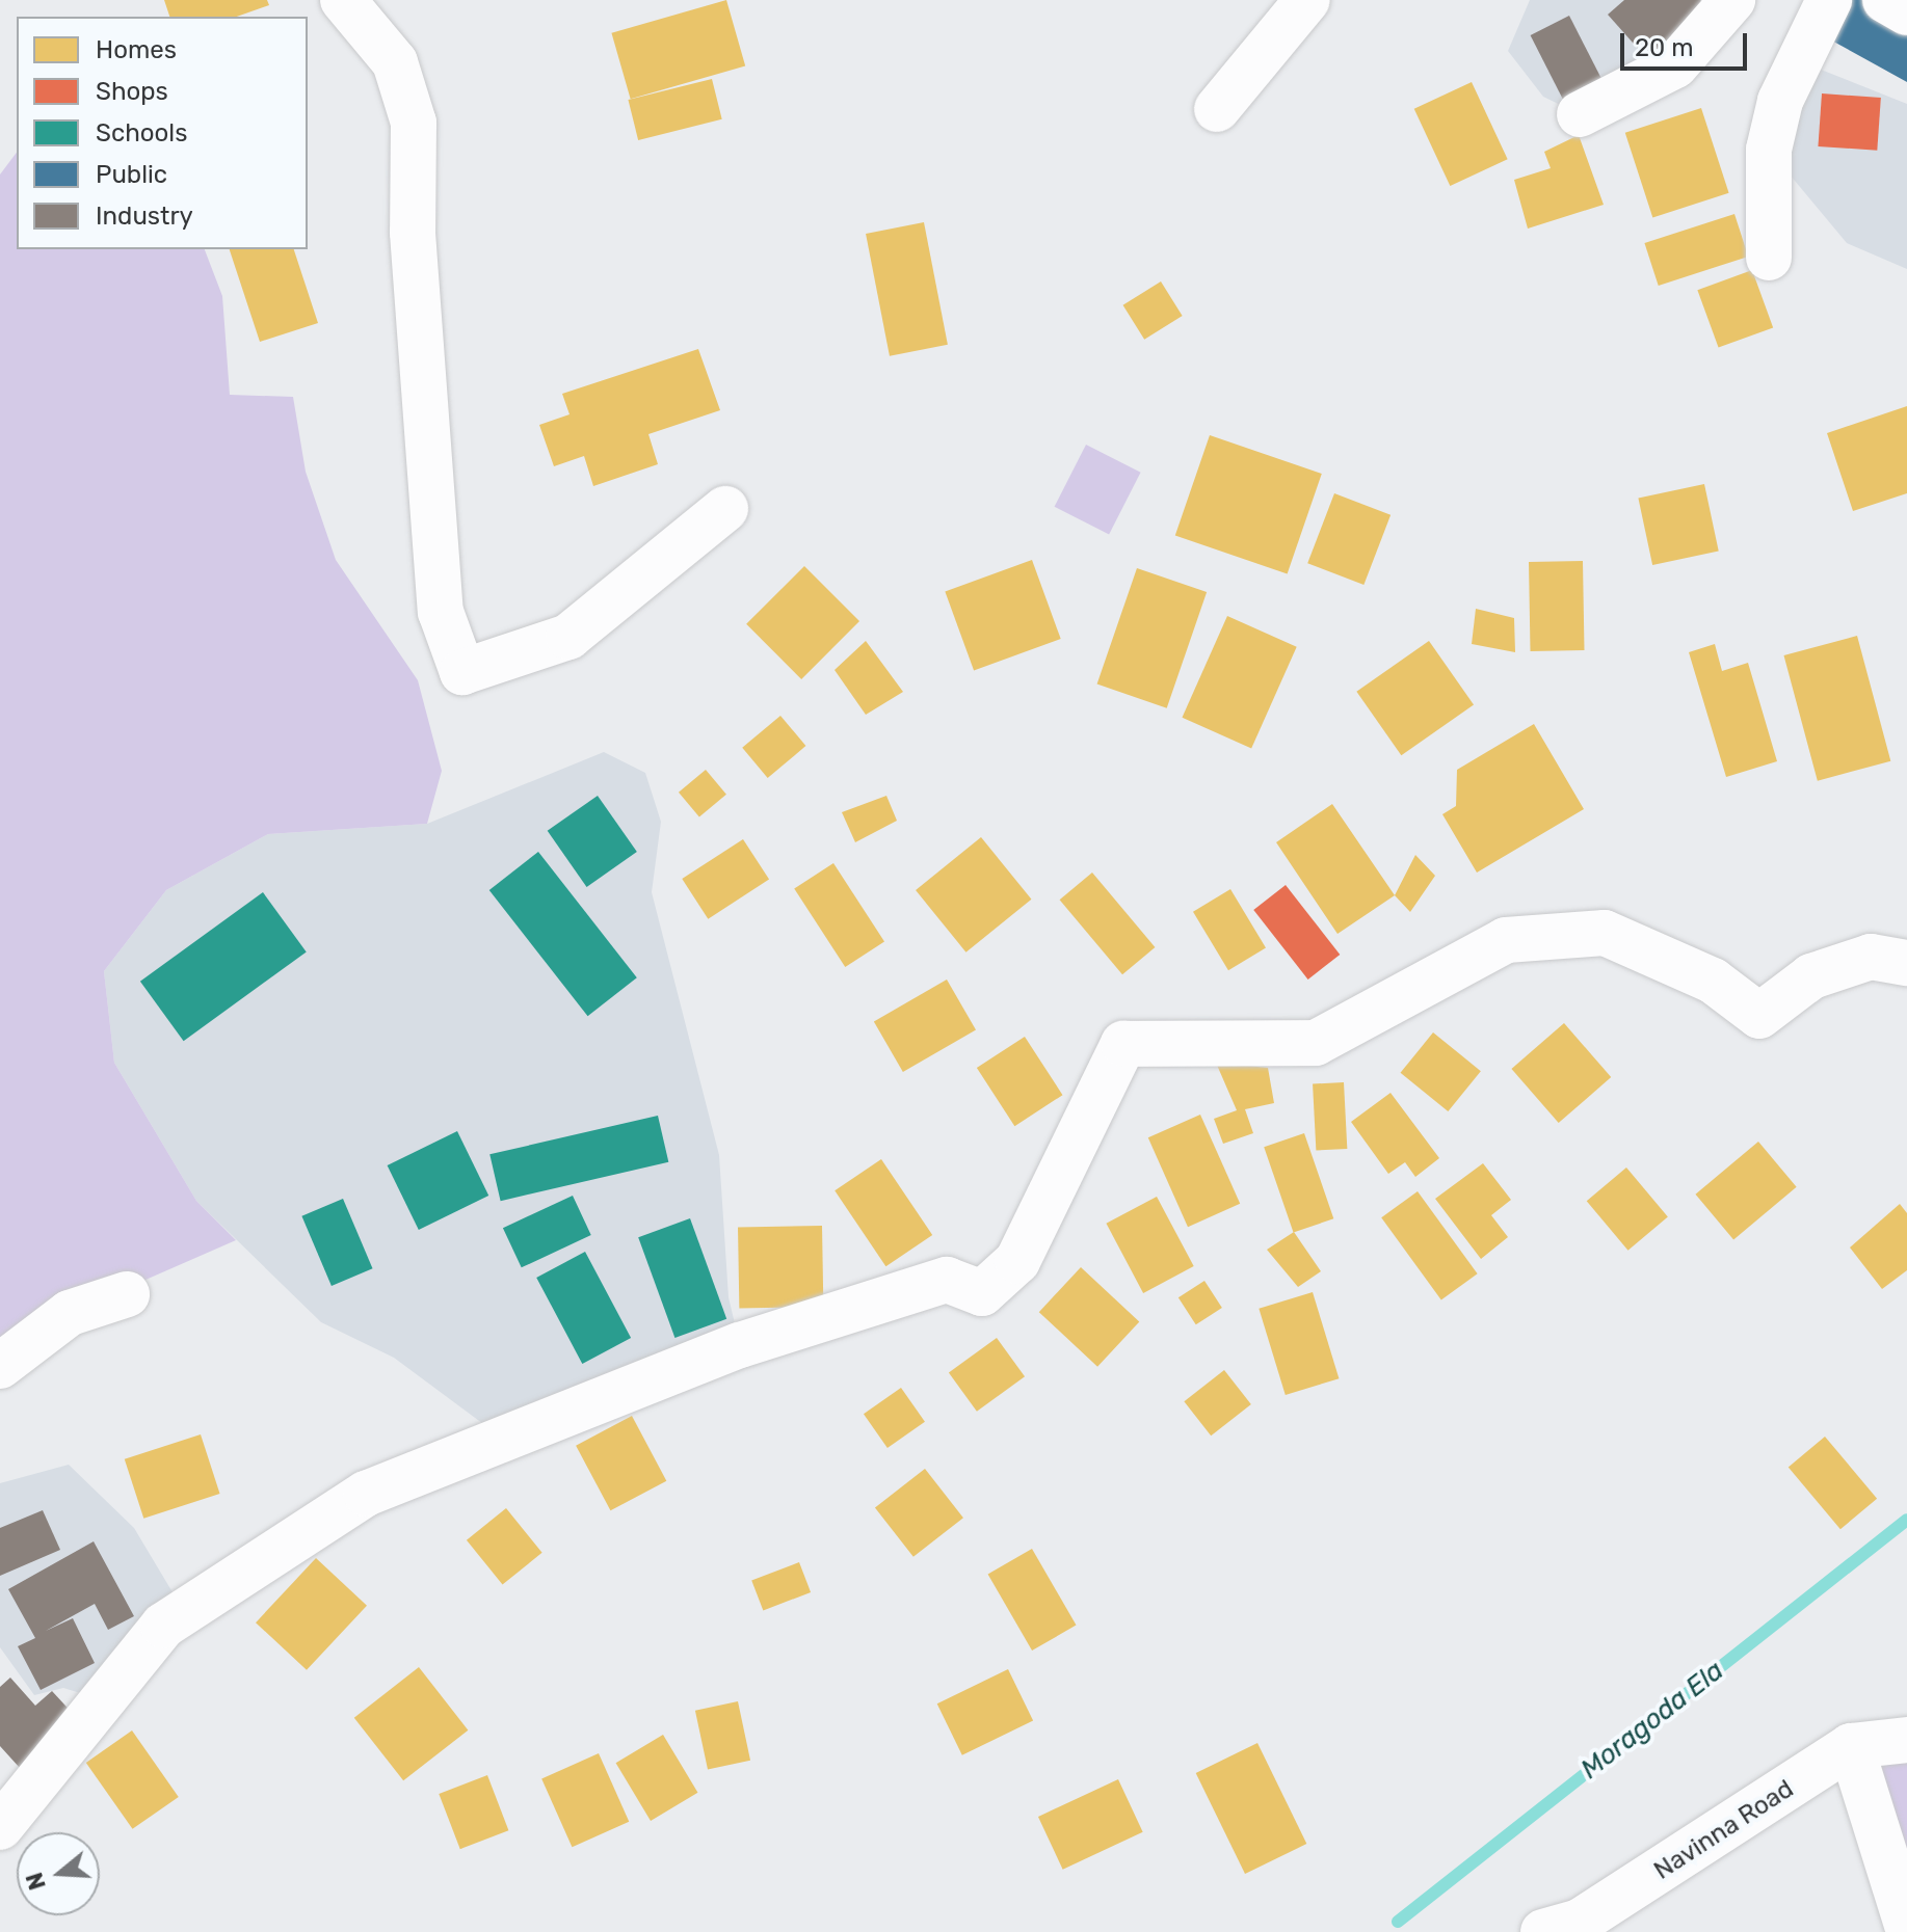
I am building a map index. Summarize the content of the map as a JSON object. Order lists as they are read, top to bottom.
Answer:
{
  "streets": {
    "street": ["Navinna Road"]
  },
  "water": ["Moragoda Ela"],
  "legend": [
    "Homes",
    "Shops",
    "Schools",
    "Public",
    "Industry"
  ],
  "scale_bar": "20 m",
  "north": "left"
}
